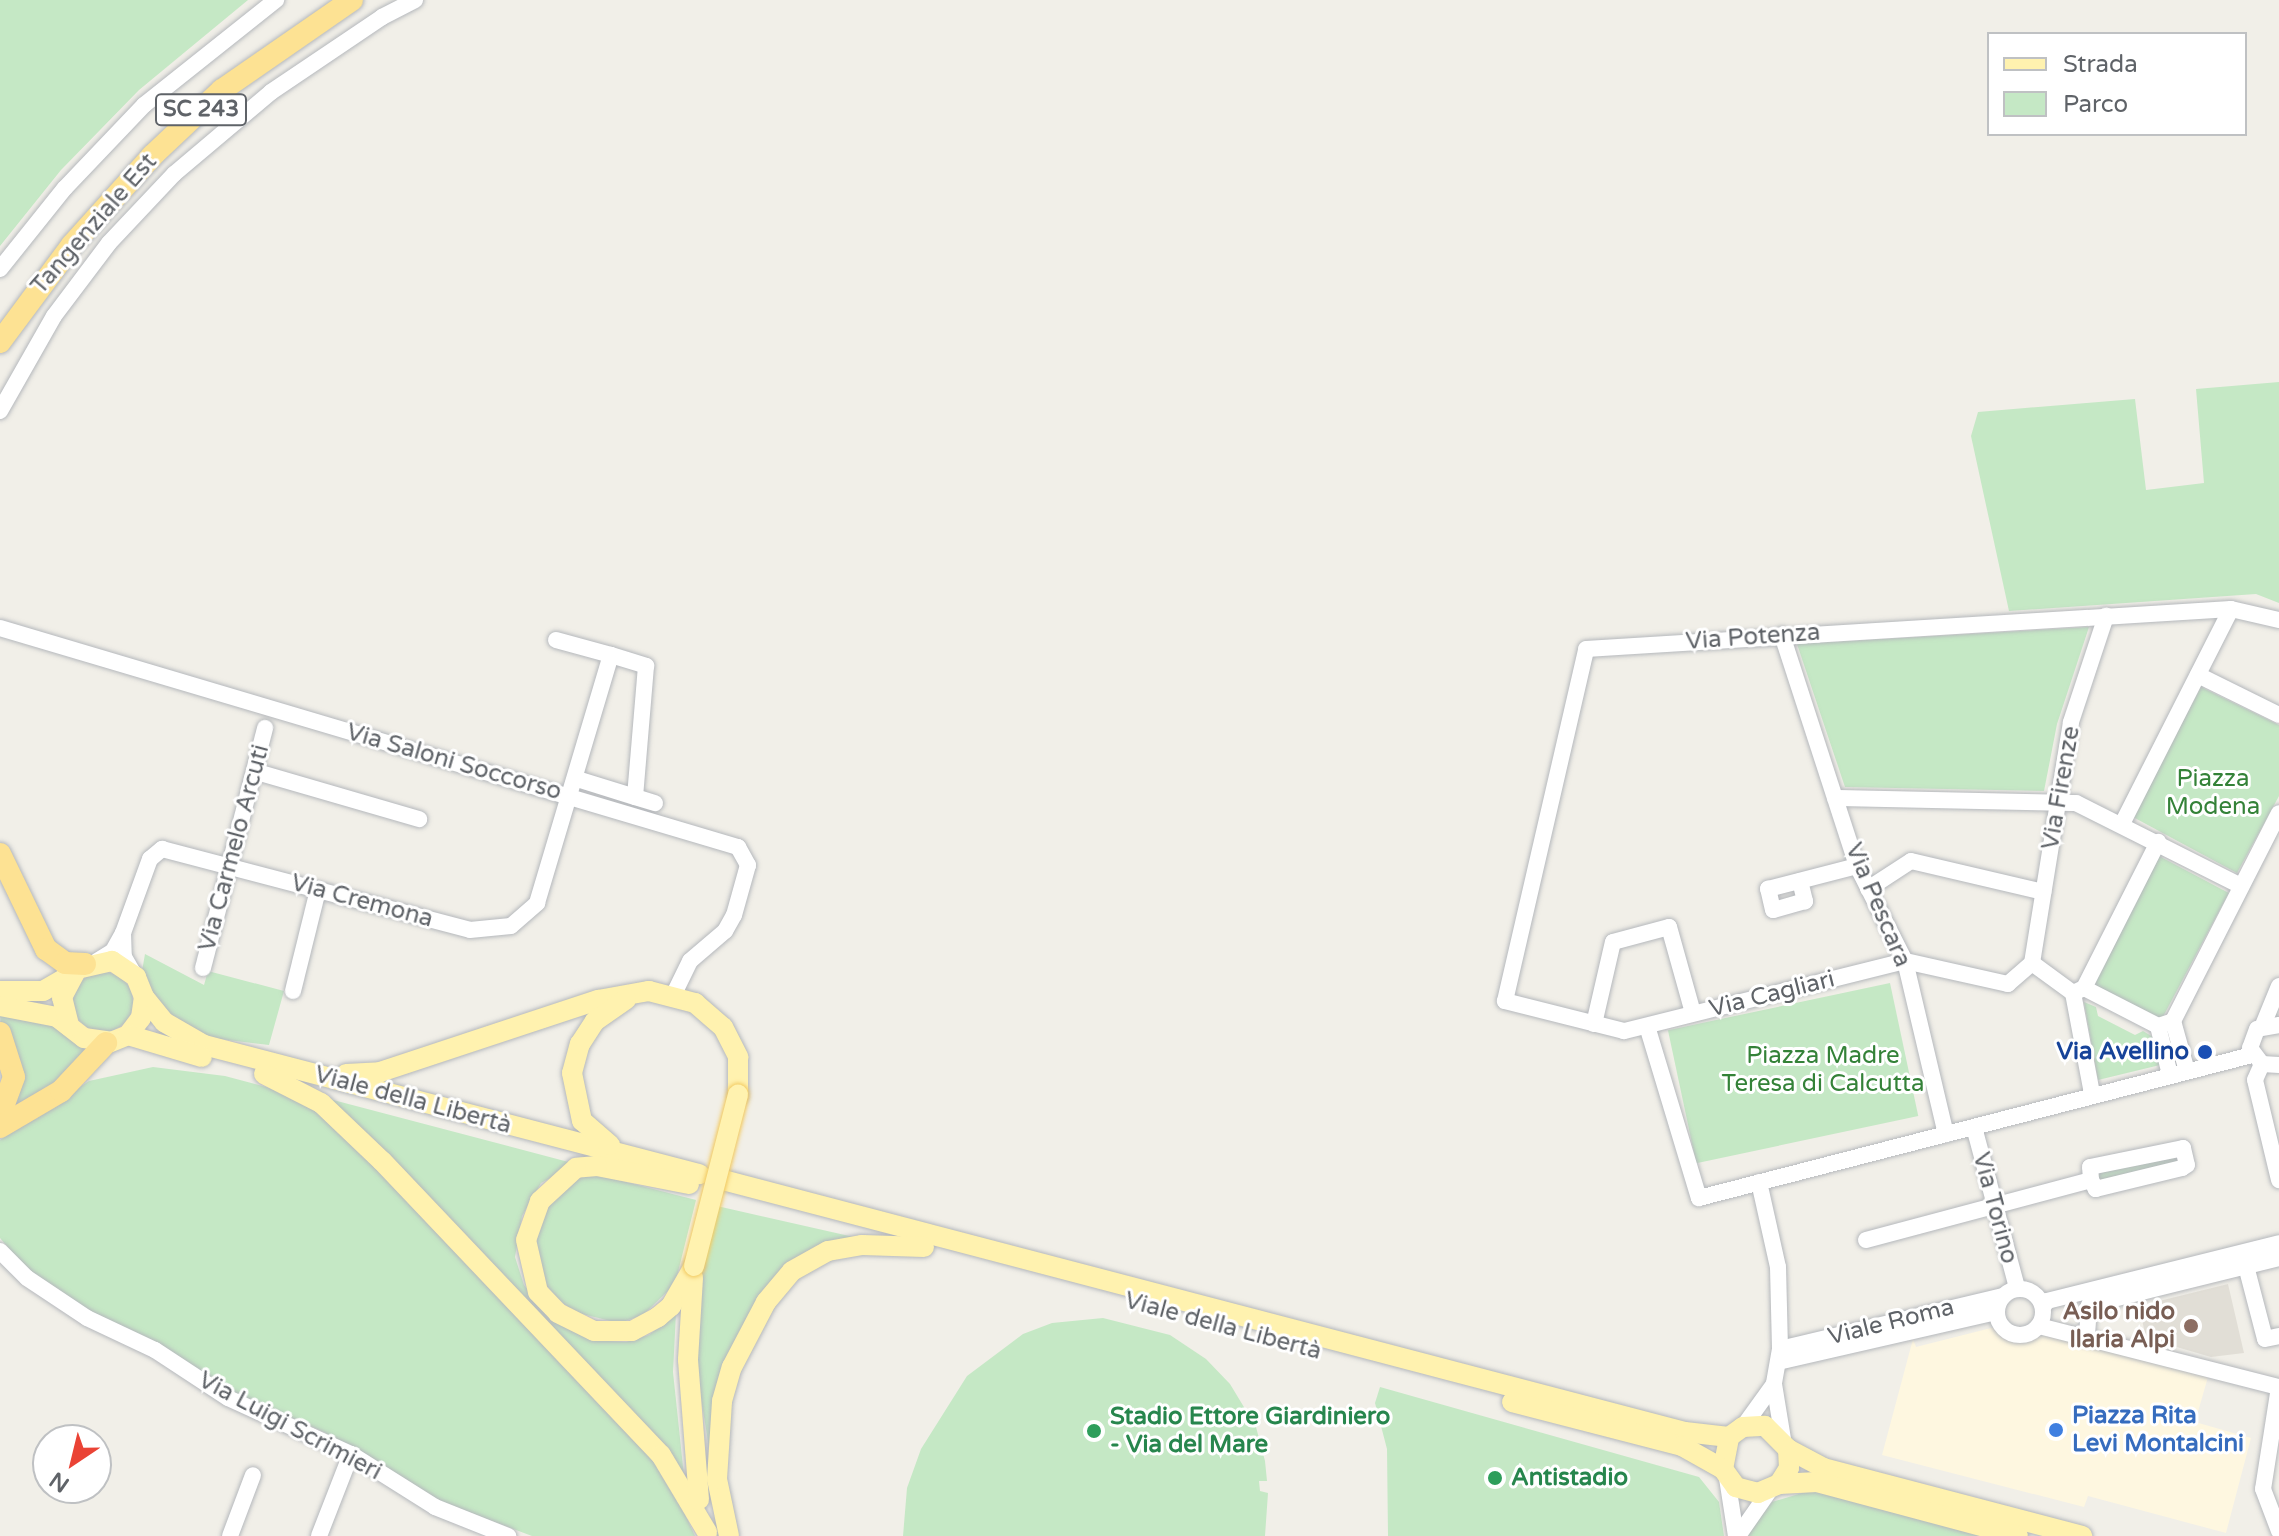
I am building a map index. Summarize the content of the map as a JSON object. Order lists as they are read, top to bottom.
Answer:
{
  "streets": {
    "highway": ["SC 243", "Tangenziale Est"],
    "main road": ["Viale della Libertà"],
    "street": [
      "Via Potenza",
      "Via Saloni Soccorso",
      "Via Firenze",
      "Via Carmelo Arcuti",
      "Via Cremona",
      "Via Pescara",
      "Via Cagliari",
      "Via Torino",
      "Viale Roma",
      "Via Luigi Scrimieri"
    ]
  },
  "crossings": [
    ["Via Potenza", "Via Firenze"],
    ["Via Potenza", "Via Pescara"],
    ["Via Potenza", "Via Cagliari"],
    ["Via Saloni Soccorso", "Via Cremona"],
    ["Via Firenze", "Via Cagliari"],
    ["Via Carmelo Arcuti", "Via Cremona"],
    ["Via Cremona", "Viale della Libertà"],
    ["Via Pescara", "Via Cagliari"],
    ["Via Torino", "Viale Roma"]
  ],
  "parks": ["Piazza Modena", "Piazza Madre Teresa di Calcutta"],
  "places": [
    "Via Avellino",
    "Asilo nido Ilaria Alpi",
    "Piazza Rita Levi Montalcini",
    "Stadio Ettore Giardiniero - Via del Mare",
    "Antistadio"
  ],
  "legend": ["Strada", "Parco"],
  "north": "bottom left"
}
